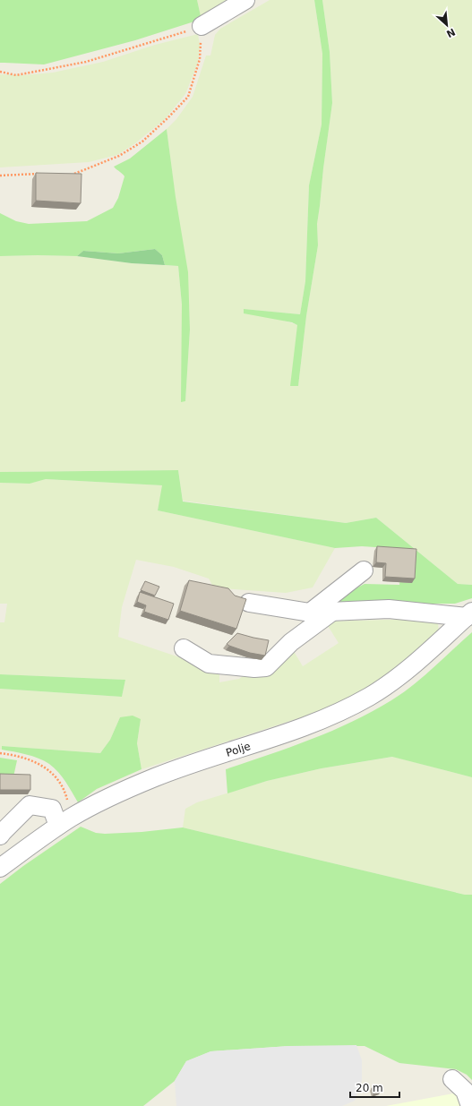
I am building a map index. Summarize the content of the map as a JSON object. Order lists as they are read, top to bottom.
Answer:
{
  "streets": {
    "street": ["Polje"]
  },
  "scale_bar": "20 m",
  "north": "bottom right"
}
